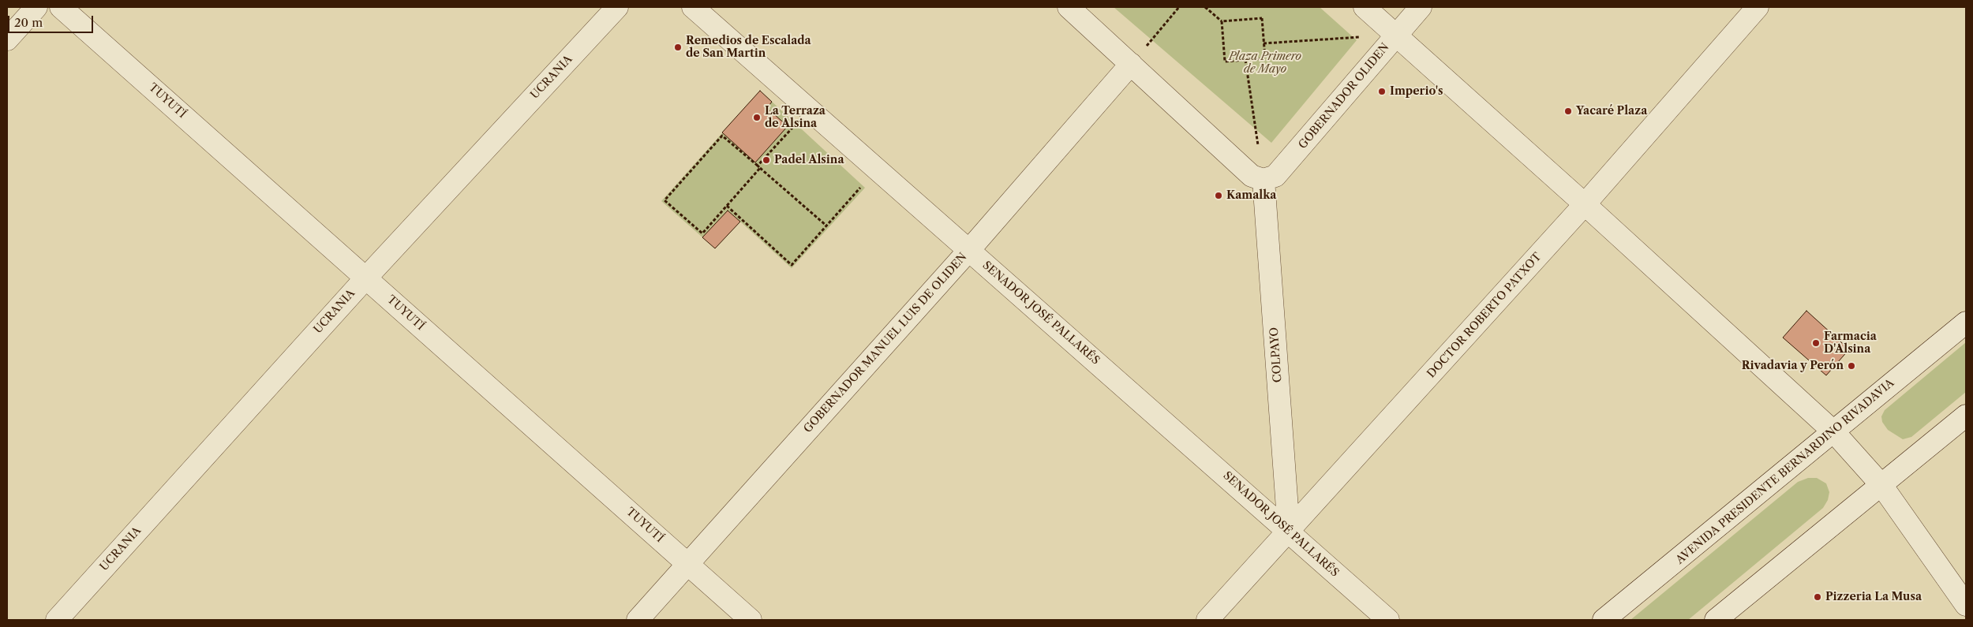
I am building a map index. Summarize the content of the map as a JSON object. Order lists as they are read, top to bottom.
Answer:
{
  "streets": {
    "street": [
      "UCRANIA",
      "GOBERNADOR OLIDEN",
      "TUYUTÍ",
      "SENADOR JOSÉ PALLARÉS",
      "DOCTOR ROBERTO PATXOT",
      "GOBERNADOR MANUEL LUIS DE OLIDEN",
      "COLPAYO",
      "AVENIDA PRESIDENTE BERNARDINO RIVADAVIA"
    ]
  },
  "crossings": [
    ["UCRANIA", "TUYUTÍ"],
    ["GOBERNADOR OLIDEN", "COLPAYO"],
    ["TUYUTÍ", "GOBERNADOR MANUEL LUIS DE OLIDEN"],
    ["SENADOR JOSÉ PALLARÉS", "DOCTOR ROBERTO PATXOT"],
    ["SENADOR JOSÉ PALLARÉS", "GOBERNADOR MANUEL LUIS DE OLIDEN"],
    ["SENADOR JOSÉ PALLARÉS", "COLPAYO"],
    ["DOCTOR ROBERTO PATXOT", "COLPAYO"]
  ],
  "parks": ["Plaza Primero de Mayo"],
  "places": [
    "Remedios de Escalada de San Martin",
    "Imperio's",
    "Yacaré Plaza",
    "La Terraza de Alsina",
    "Padel Alsina",
    "Kamalka",
    "Farmacia D'Alsina",
    "Rivadavia y Perón",
    "Pizzeria La Musa"
  ],
  "scale_bar": "20 m"
}
